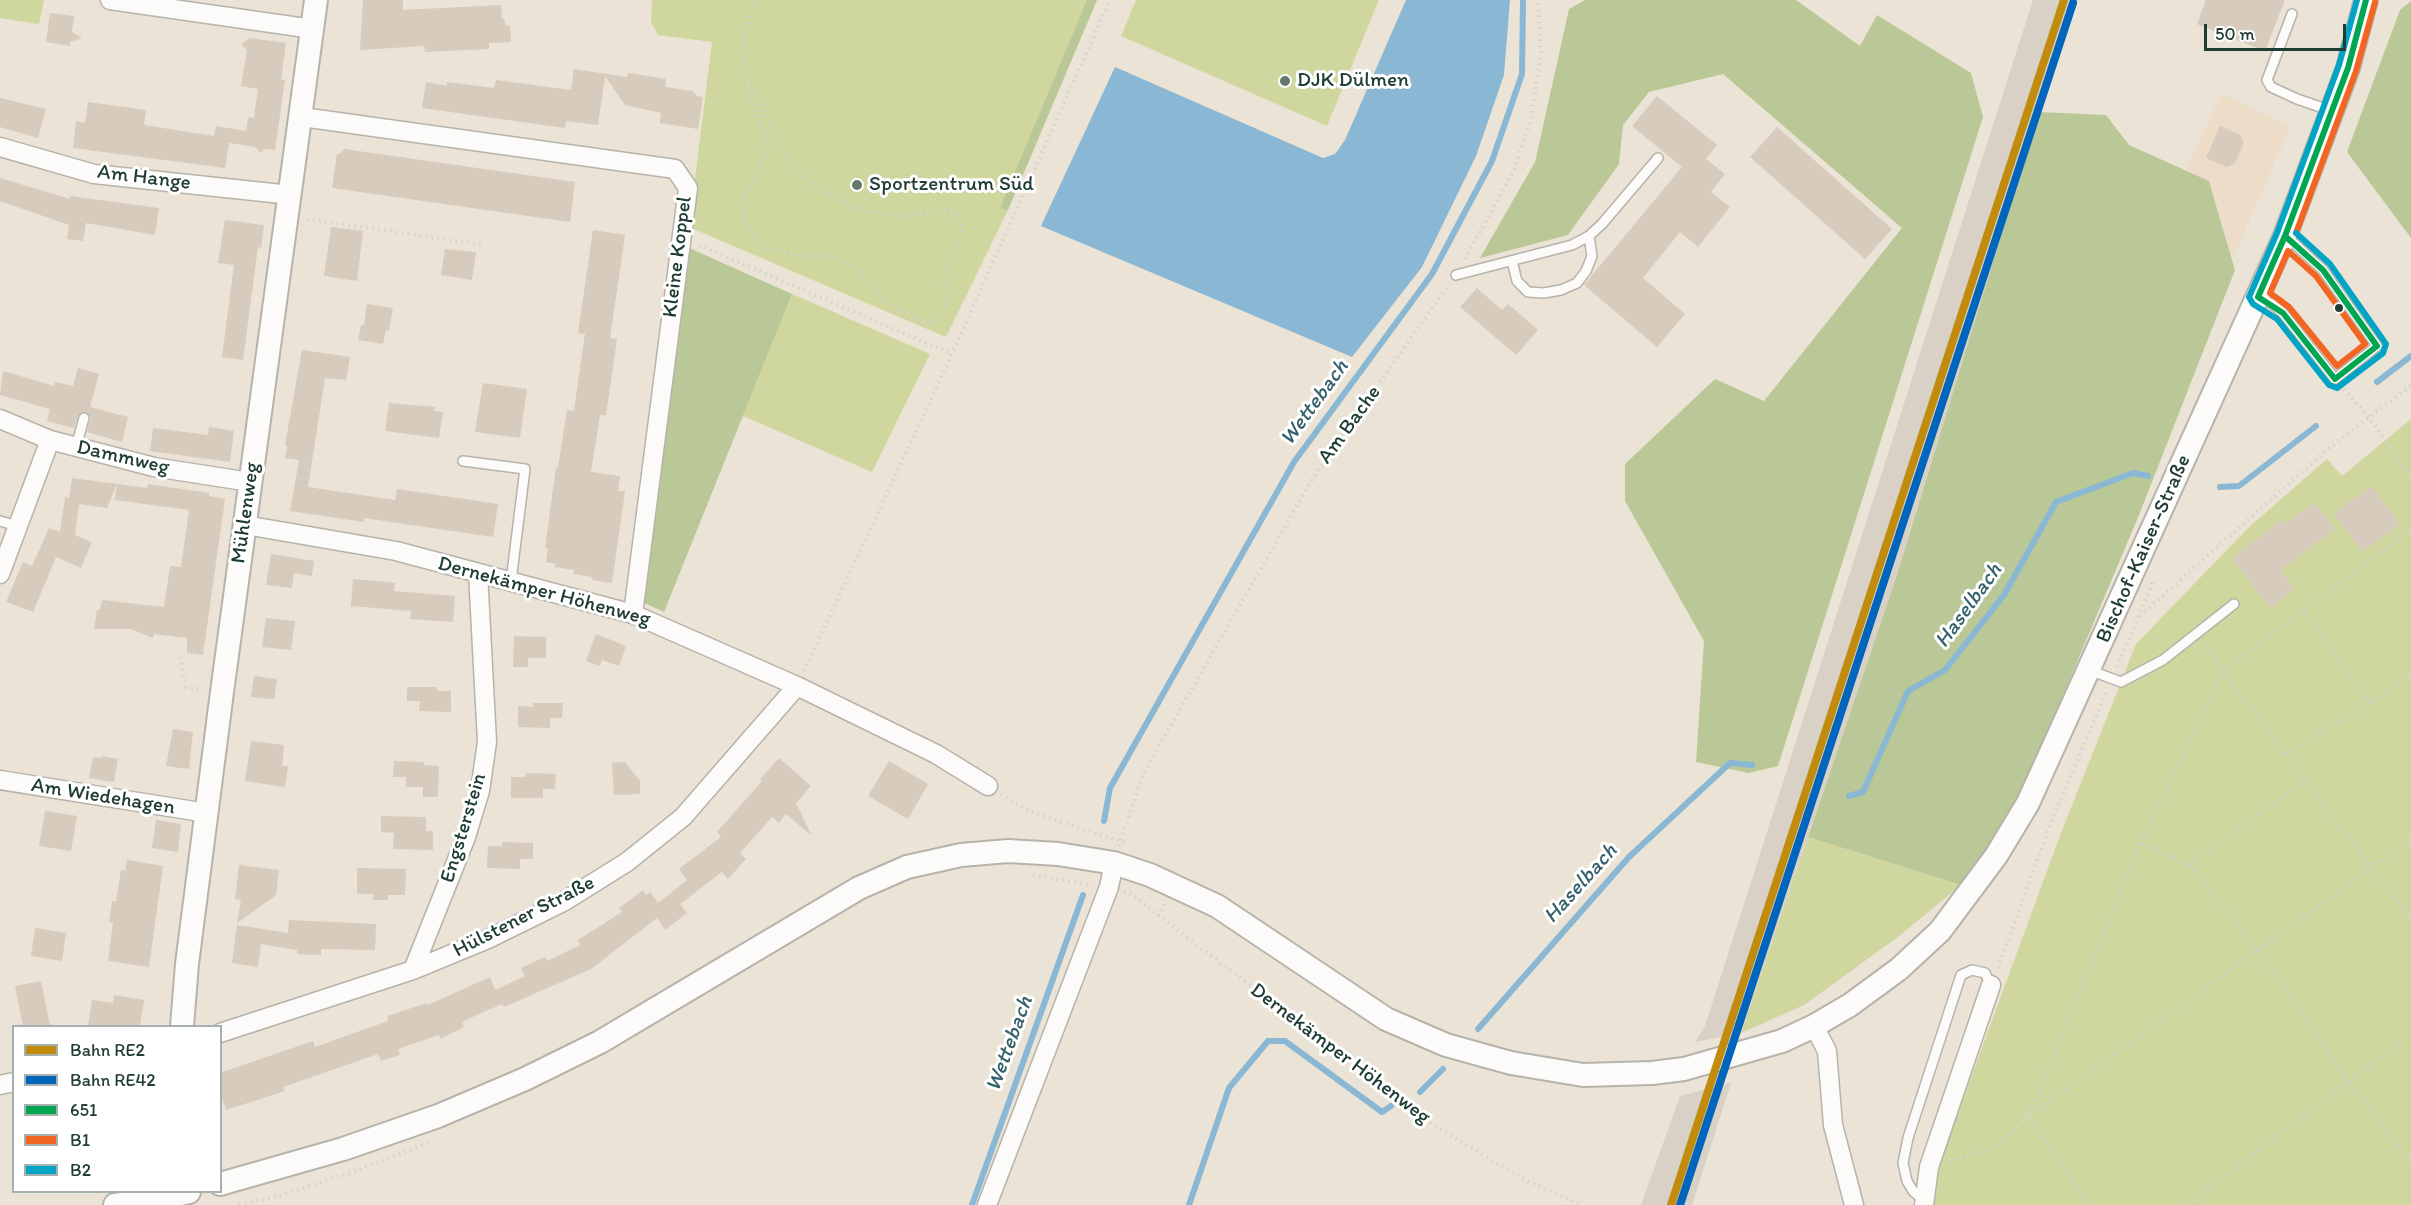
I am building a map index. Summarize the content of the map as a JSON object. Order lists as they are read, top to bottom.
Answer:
{
  "streets": {
    "street": [
      "Am Hange",
      "Kleine Koppel",
      "Dammweg",
      "Mühlenweg",
      "Bischof-Kaiser-Straße",
      "Dernekämper Höhenweg",
      "Am Wiedehagen",
      "Engsterstein",
      "Hülstener Straße"
    ],
    "path": ["Am Bache"]
  },
  "crossings": [
    ["Am Hange", "Mühlenweg"],
    ["Kleine Koppel", "Mühlenweg"],
    ["Kleine Koppel", "Dernekämper Höhenweg"],
    ["Am Bache", "Bischof-Kaiser-Straße"],
    ["Dammweg", "Mühlenweg"],
    ["Mühlenweg", "Dernekämper Höhenweg"],
    ["Mühlenweg", "Am Wiedehagen"],
    ["Dernekämper Höhenweg", "Engsterstein"],
    ["Dernekämper Höhenweg", "Hülstener Straße"],
    ["Engsterstein", "Hülstener Straße"]
  ],
  "water": ["Wettebach", "Haselbach"],
  "places": ["DJK Dülmen", "Sportzentrum Süd"],
  "lines": [
    "rail line RE2",
    "transit line 651",
    "transit line B2",
    "transit line B1",
    "rail line RE42"
  ],
  "legend": [
    "Bahn RE2",
    "Bahn RE42",
    "651",
    "B1",
    "B2"
  ],
  "scale_bar": "50 m"
}
